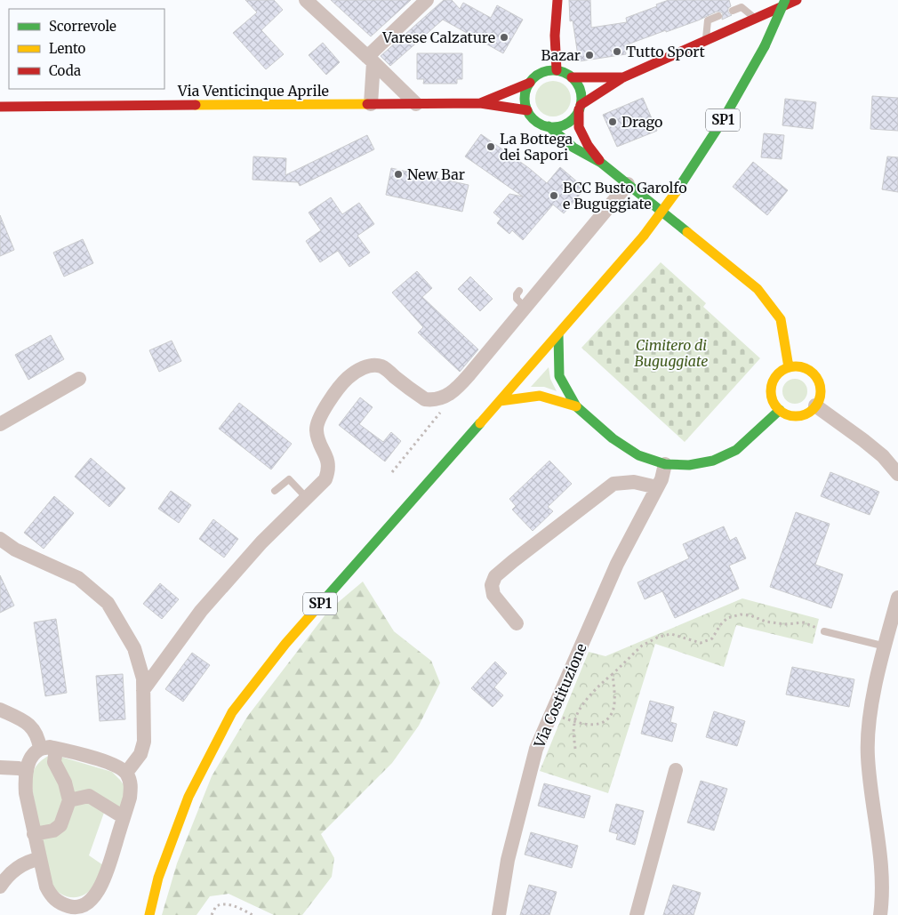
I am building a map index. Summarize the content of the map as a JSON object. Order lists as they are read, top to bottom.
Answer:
{
  "streets": {
    "main road": ["Via Venticinque Aprile", "SP1"],
    "street": ["Via Costituzione"]
  },
  "parks": ["Cimitero di Buguggiate"],
  "places": [
    "Varese Calzature",
    "Tutto Sport",
    "Bazar",
    "Drago",
    "La Bottega dei Sapori",
    "New Bar",
    "BCC Busto Garolfo e Buguggiate"
  ],
  "legend": ["Scorrevole", "Lento", "Coda"]
}
